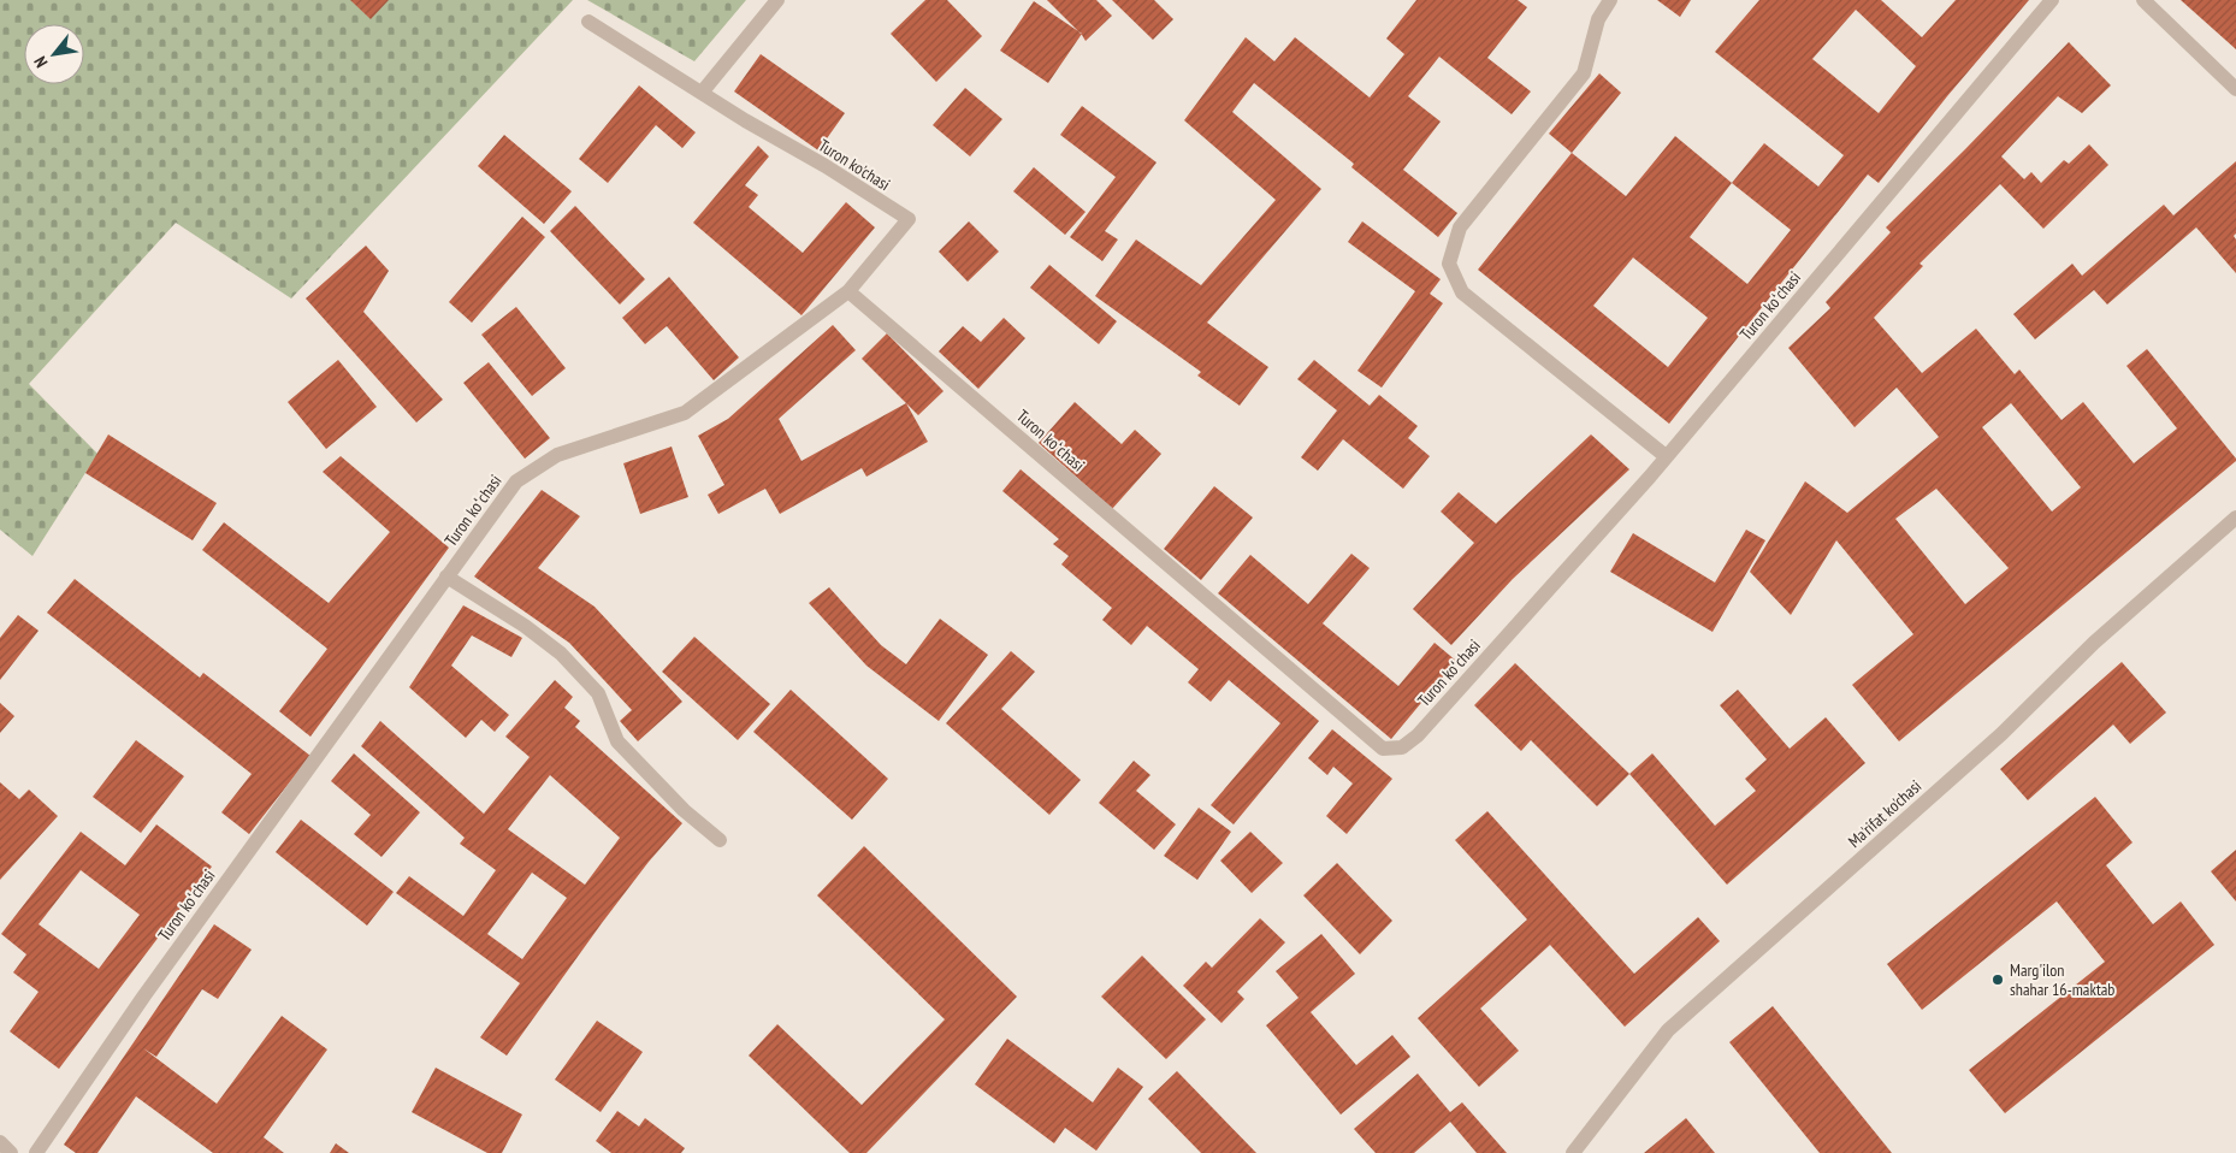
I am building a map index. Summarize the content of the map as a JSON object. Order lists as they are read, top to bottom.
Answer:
{
  "streets": {
    "street": ["Turon ko'chasi", "Turon koʻchasi", "Ma'rifat ko'chasi"]
  },
  "crossings": [
    ["Turon ko'chasi", "Turon koʻchasi"]
  ],
  "places": ["Marg'ilon shahar 16-maktab"],
  "north": "bottom left"
}
